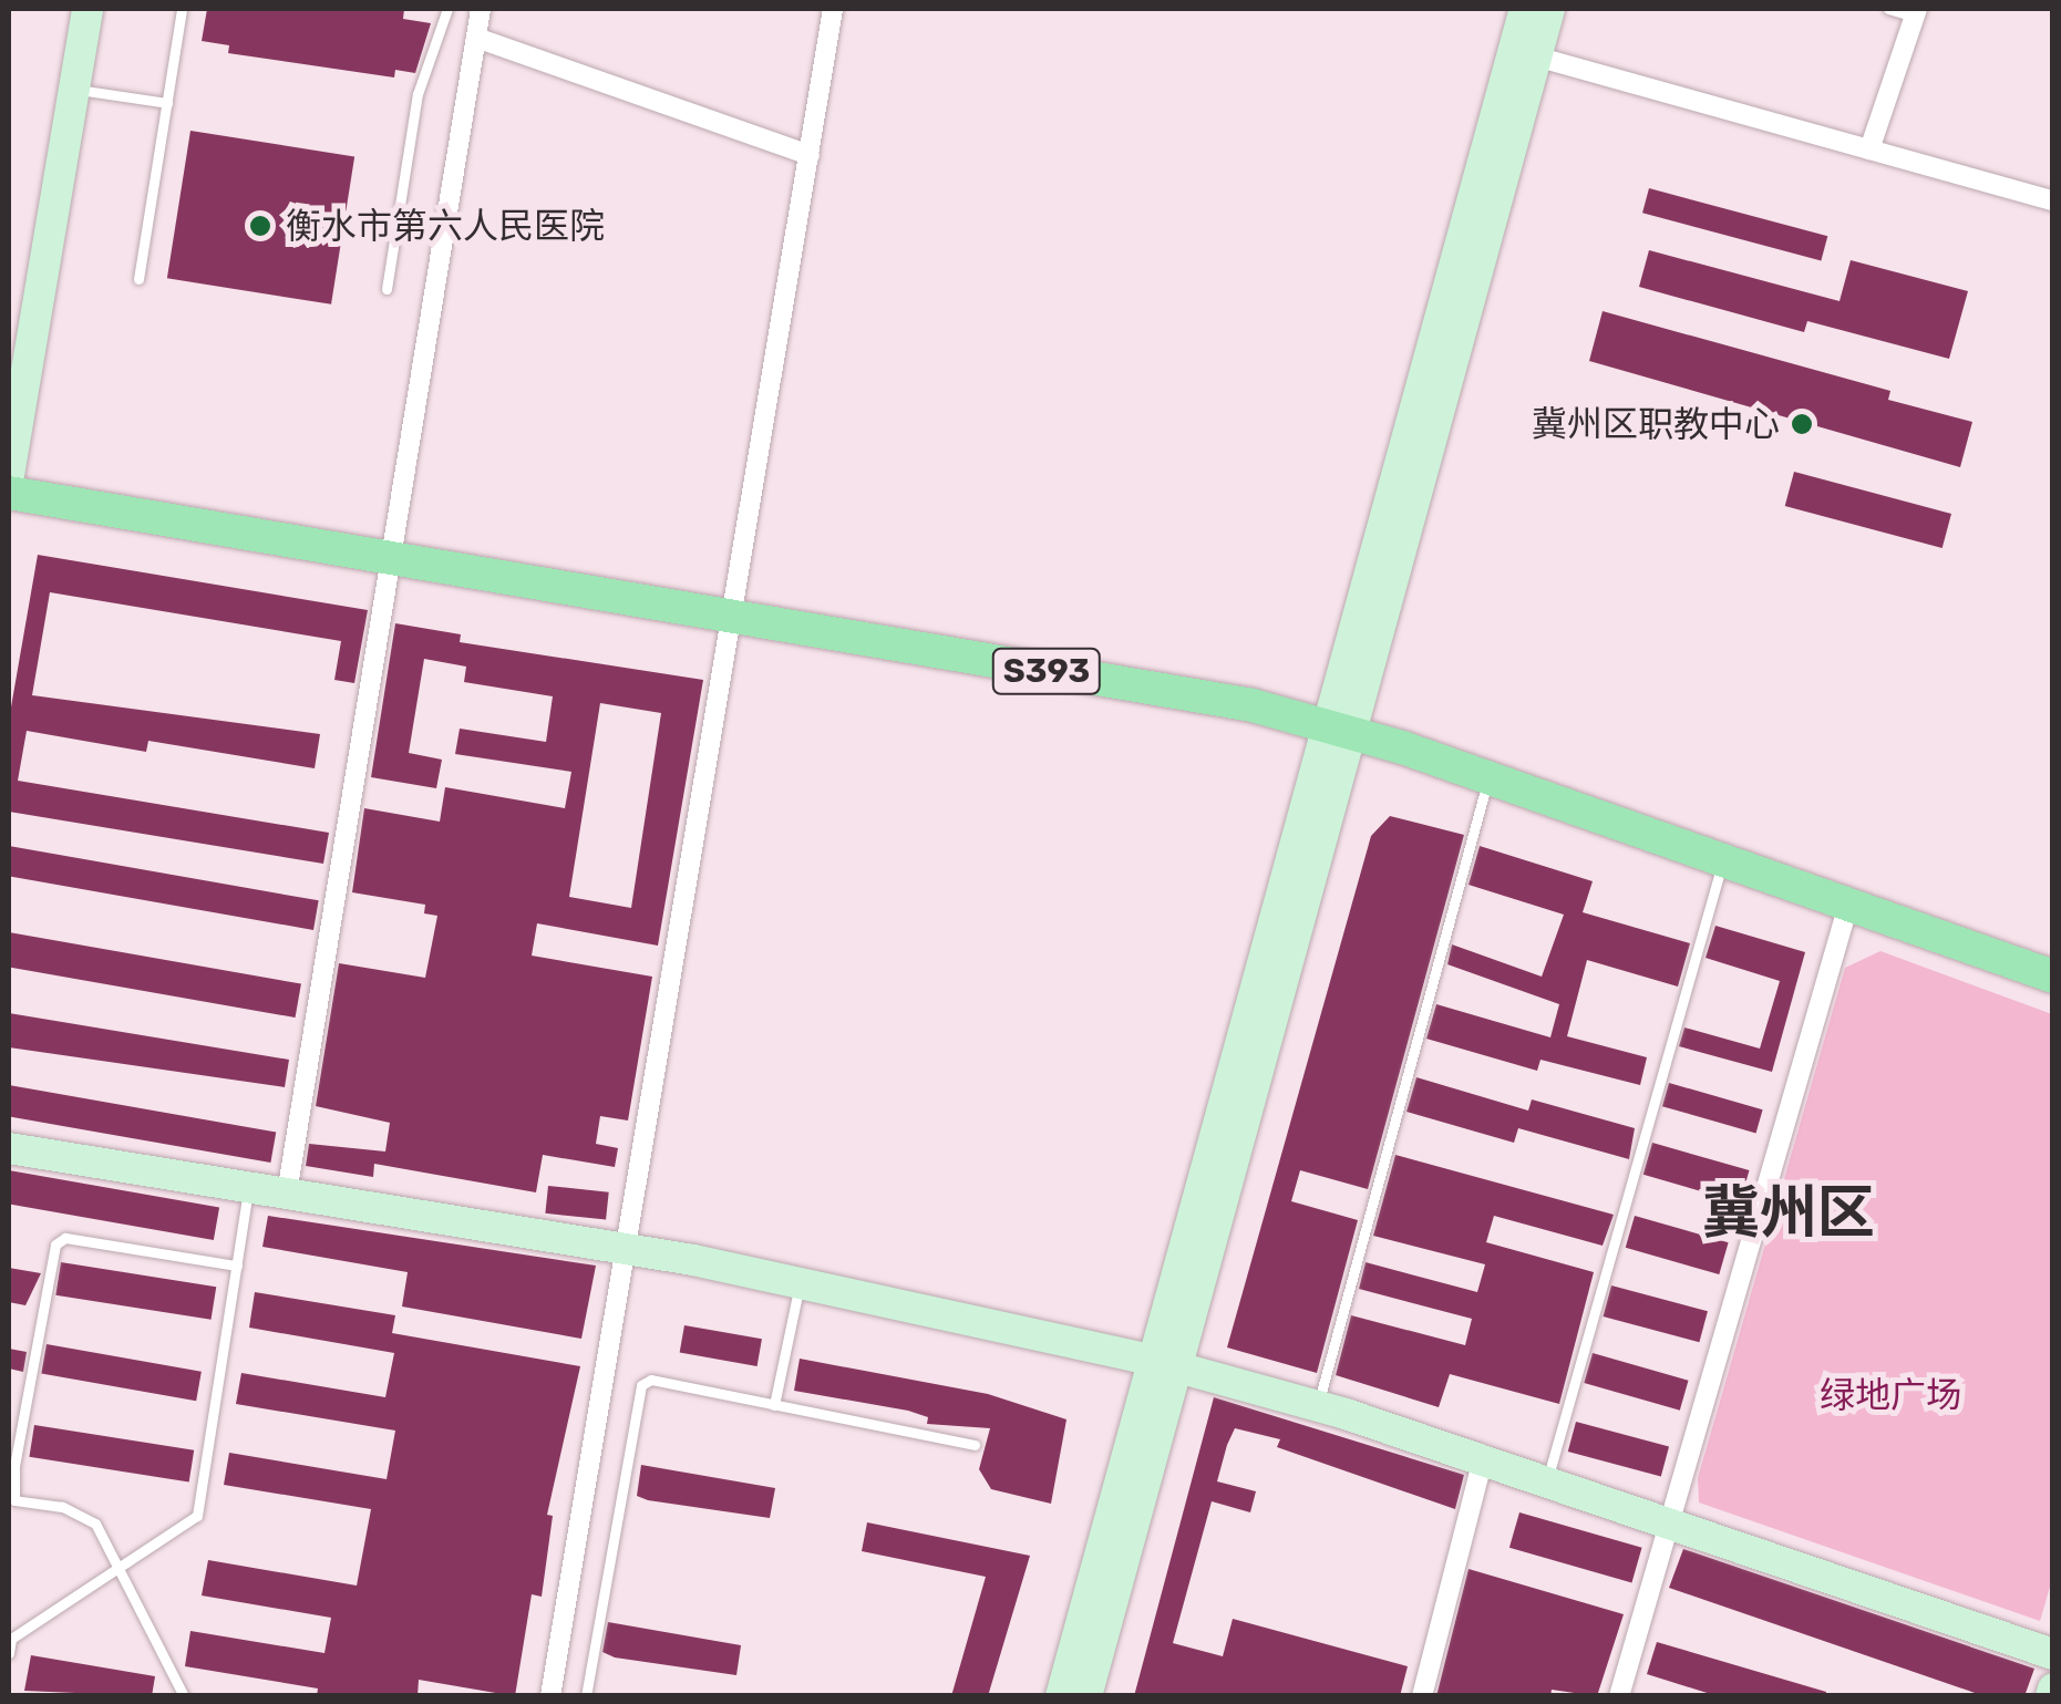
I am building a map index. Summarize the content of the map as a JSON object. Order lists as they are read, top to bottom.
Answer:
{
  "streets": {
    "main road": ["S393"]
  },
  "districts": ["冀州区"],
  "parks": ["绿地广场"],
  "places": ["衡水市第六人民医院", "冀州区职教中心"]
}
